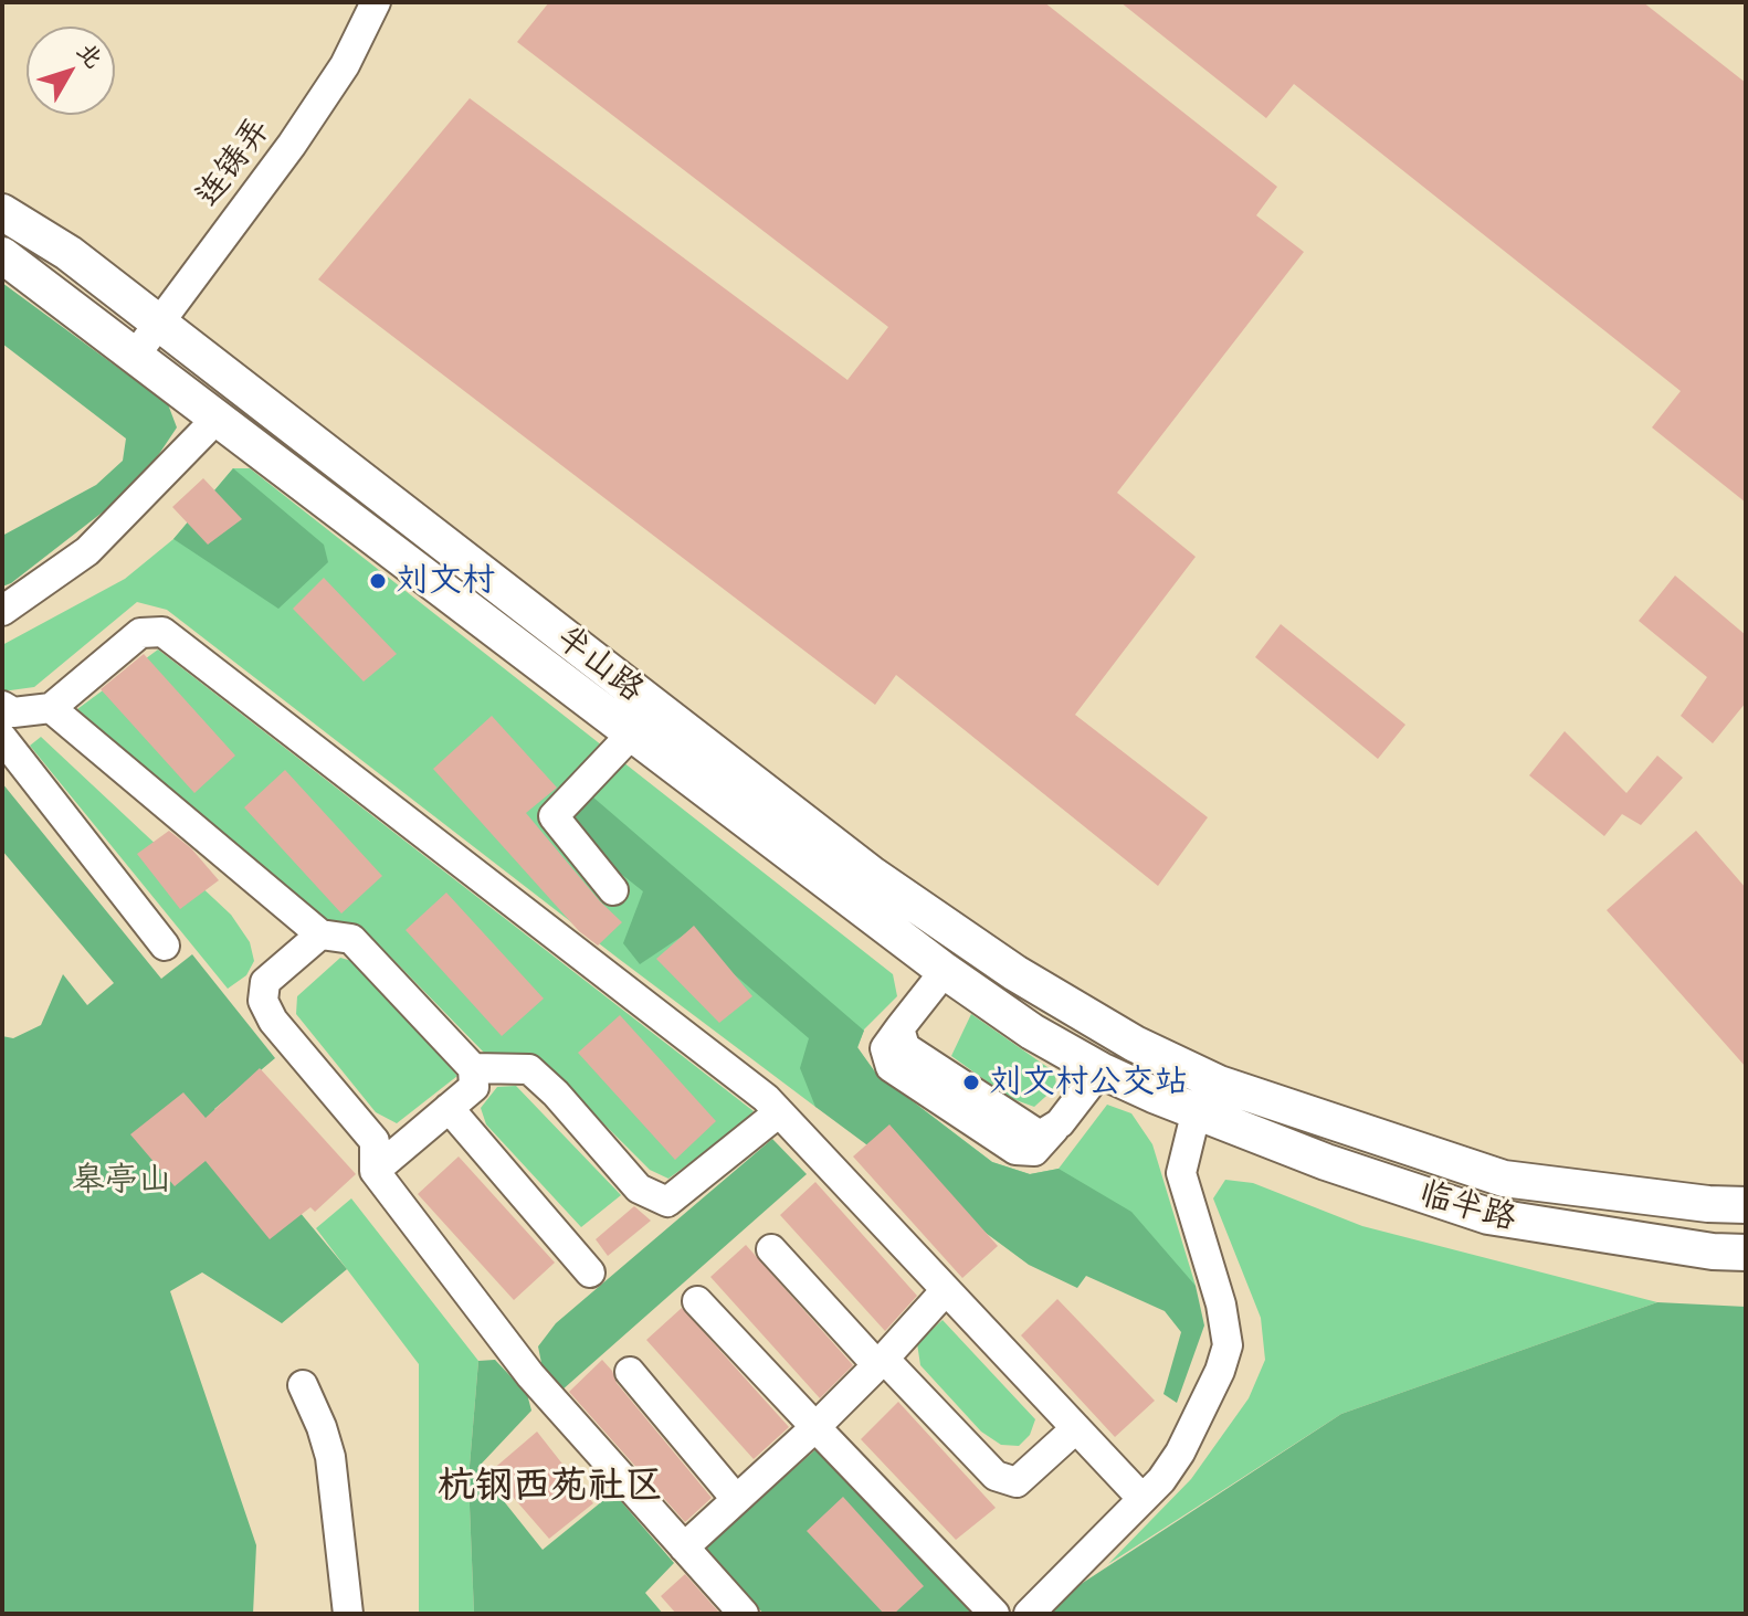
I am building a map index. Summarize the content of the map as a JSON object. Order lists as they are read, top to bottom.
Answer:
{
  "streets": {
    "main road": ["半山路", "临半路"],
    "street": ["连铸弄"]
  },
  "crossings": [
    ["连铸弄", "半山路"],
    ["半山路", "临半路"]
  ],
  "districts": ["杭钢西苑社区"],
  "parks": ["皋亭山"],
  "places": ["刘文村", "刘文村公交站"],
  "north": "top right"
}
